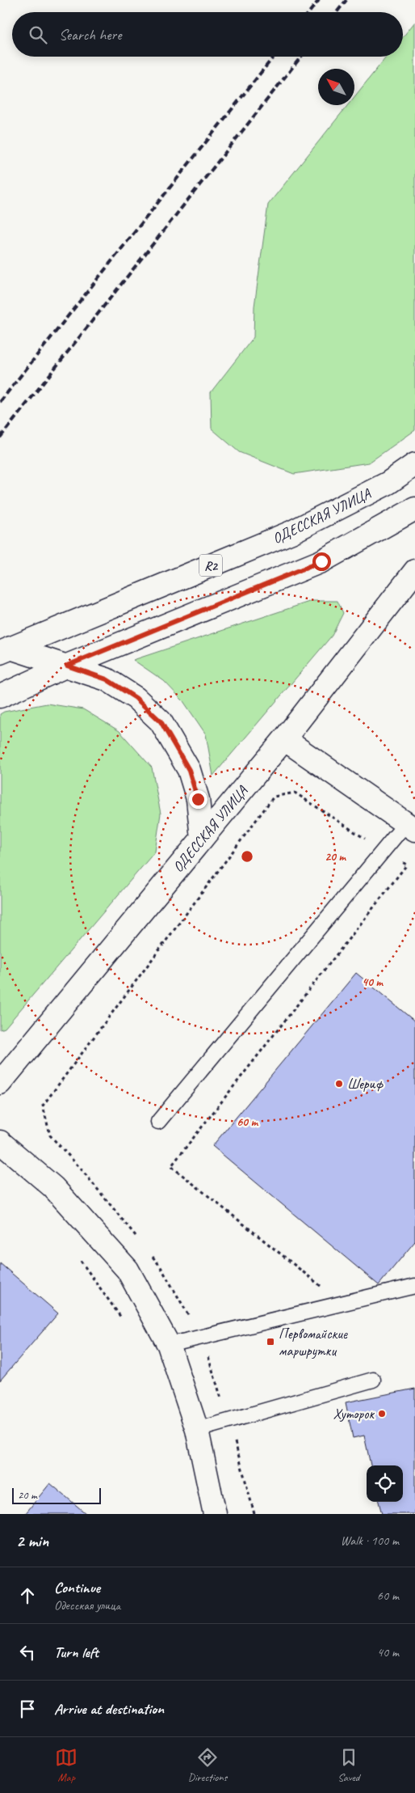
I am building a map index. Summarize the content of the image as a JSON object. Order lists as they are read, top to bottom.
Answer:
{
  "streets": {
    "street": ["ОДЕССКАЯ УЛИЦА", "R2"]
  },
  "places": {
    "other": ["Шериф", "Хуторок"],
    "transit": ["Первомайские маршрутки"]
  },
  "scale_bar": "20 m",
  "north": "top left",
  "page": {
    "search": "Search here",
    "scale": "20 m",
    "heading": ["2 min", "Walk · 100 m"],
    "list": [
      ["Continue", "Одесская улица", "60 m"],
      ["Turn left", "40 m"],
      "Arrive at destination"
    ],
    "nav": ["Map", "Directions", "Saved"]
  },
  "rings": ["20 m", "40 m", "60 m"]
}
